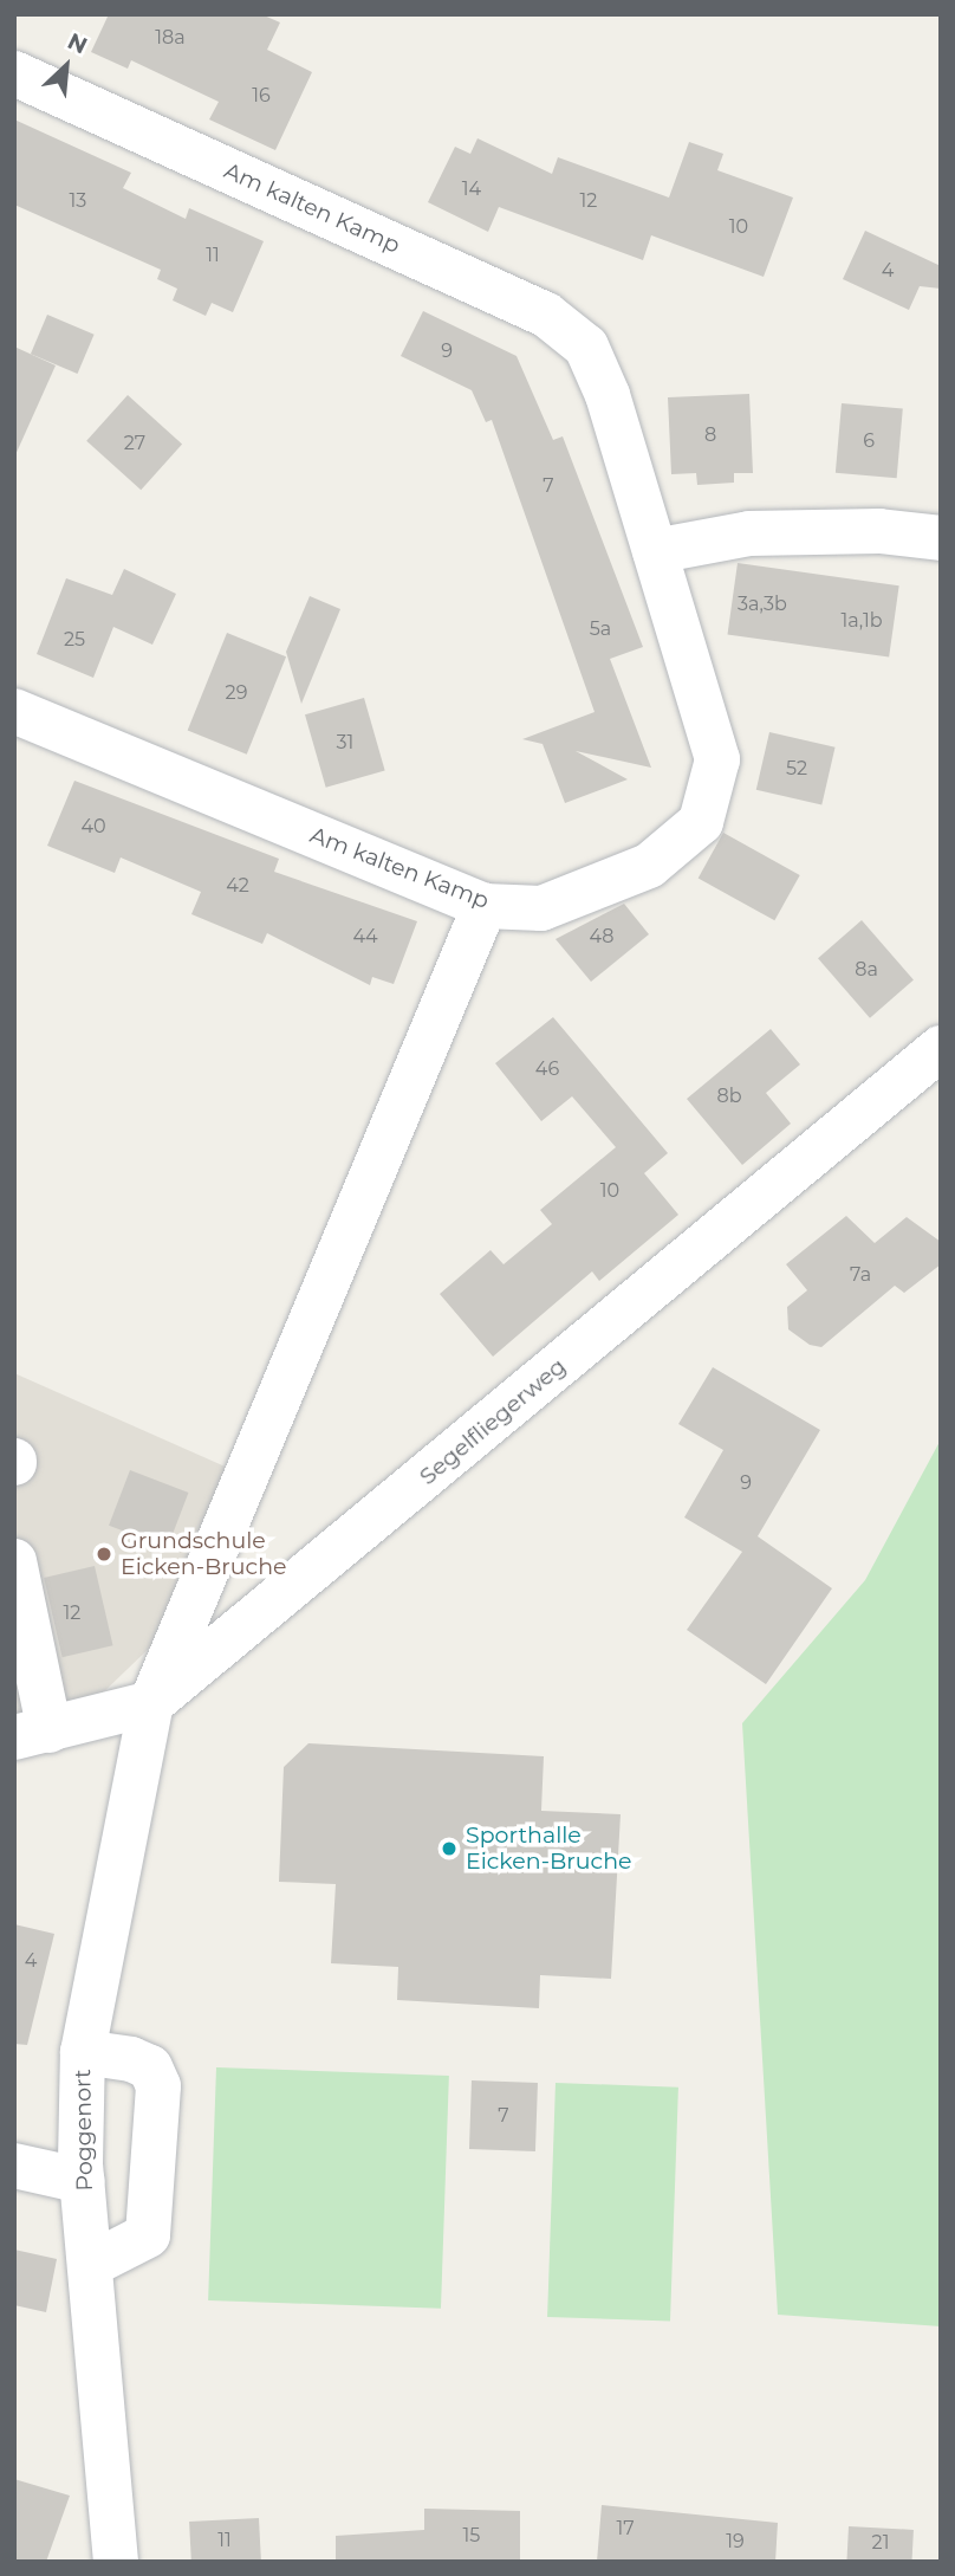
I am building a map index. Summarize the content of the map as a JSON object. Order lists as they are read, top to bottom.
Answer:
{
  "streets": {
    "street": ["Am kalten Kamp", "Segelfliegerweg", "Poggenort"]
  },
  "crossings": [
    ["Am kalten Kamp", "Poggenort"],
    ["Segelfliegerweg", "Poggenort"]
  ],
  "places": ["Grundschule Eicken-Bruche", "Sporthalle Eicken-Bruche"],
  "house_numbers": [
    "18a",
    "16",
    "14",
    "13",
    "12",
    "10",
    "11",
    "4",
    "9",
    "8",
    "6",
    "27",
    "7",
    "3a,3b",
    "1a,1b",
    "5a",
    "25",
    "29",
    "31",
    "52",
    "40",
    "42",
    "44",
    "48",
    "8a",
    "46",
    "8b",
    "10",
    "7a",
    "9",
    "12",
    "4",
    "7",
    "17",
    "15",
    "11",
    "19",
    "21"
  ],
  "north": "top right"
}
